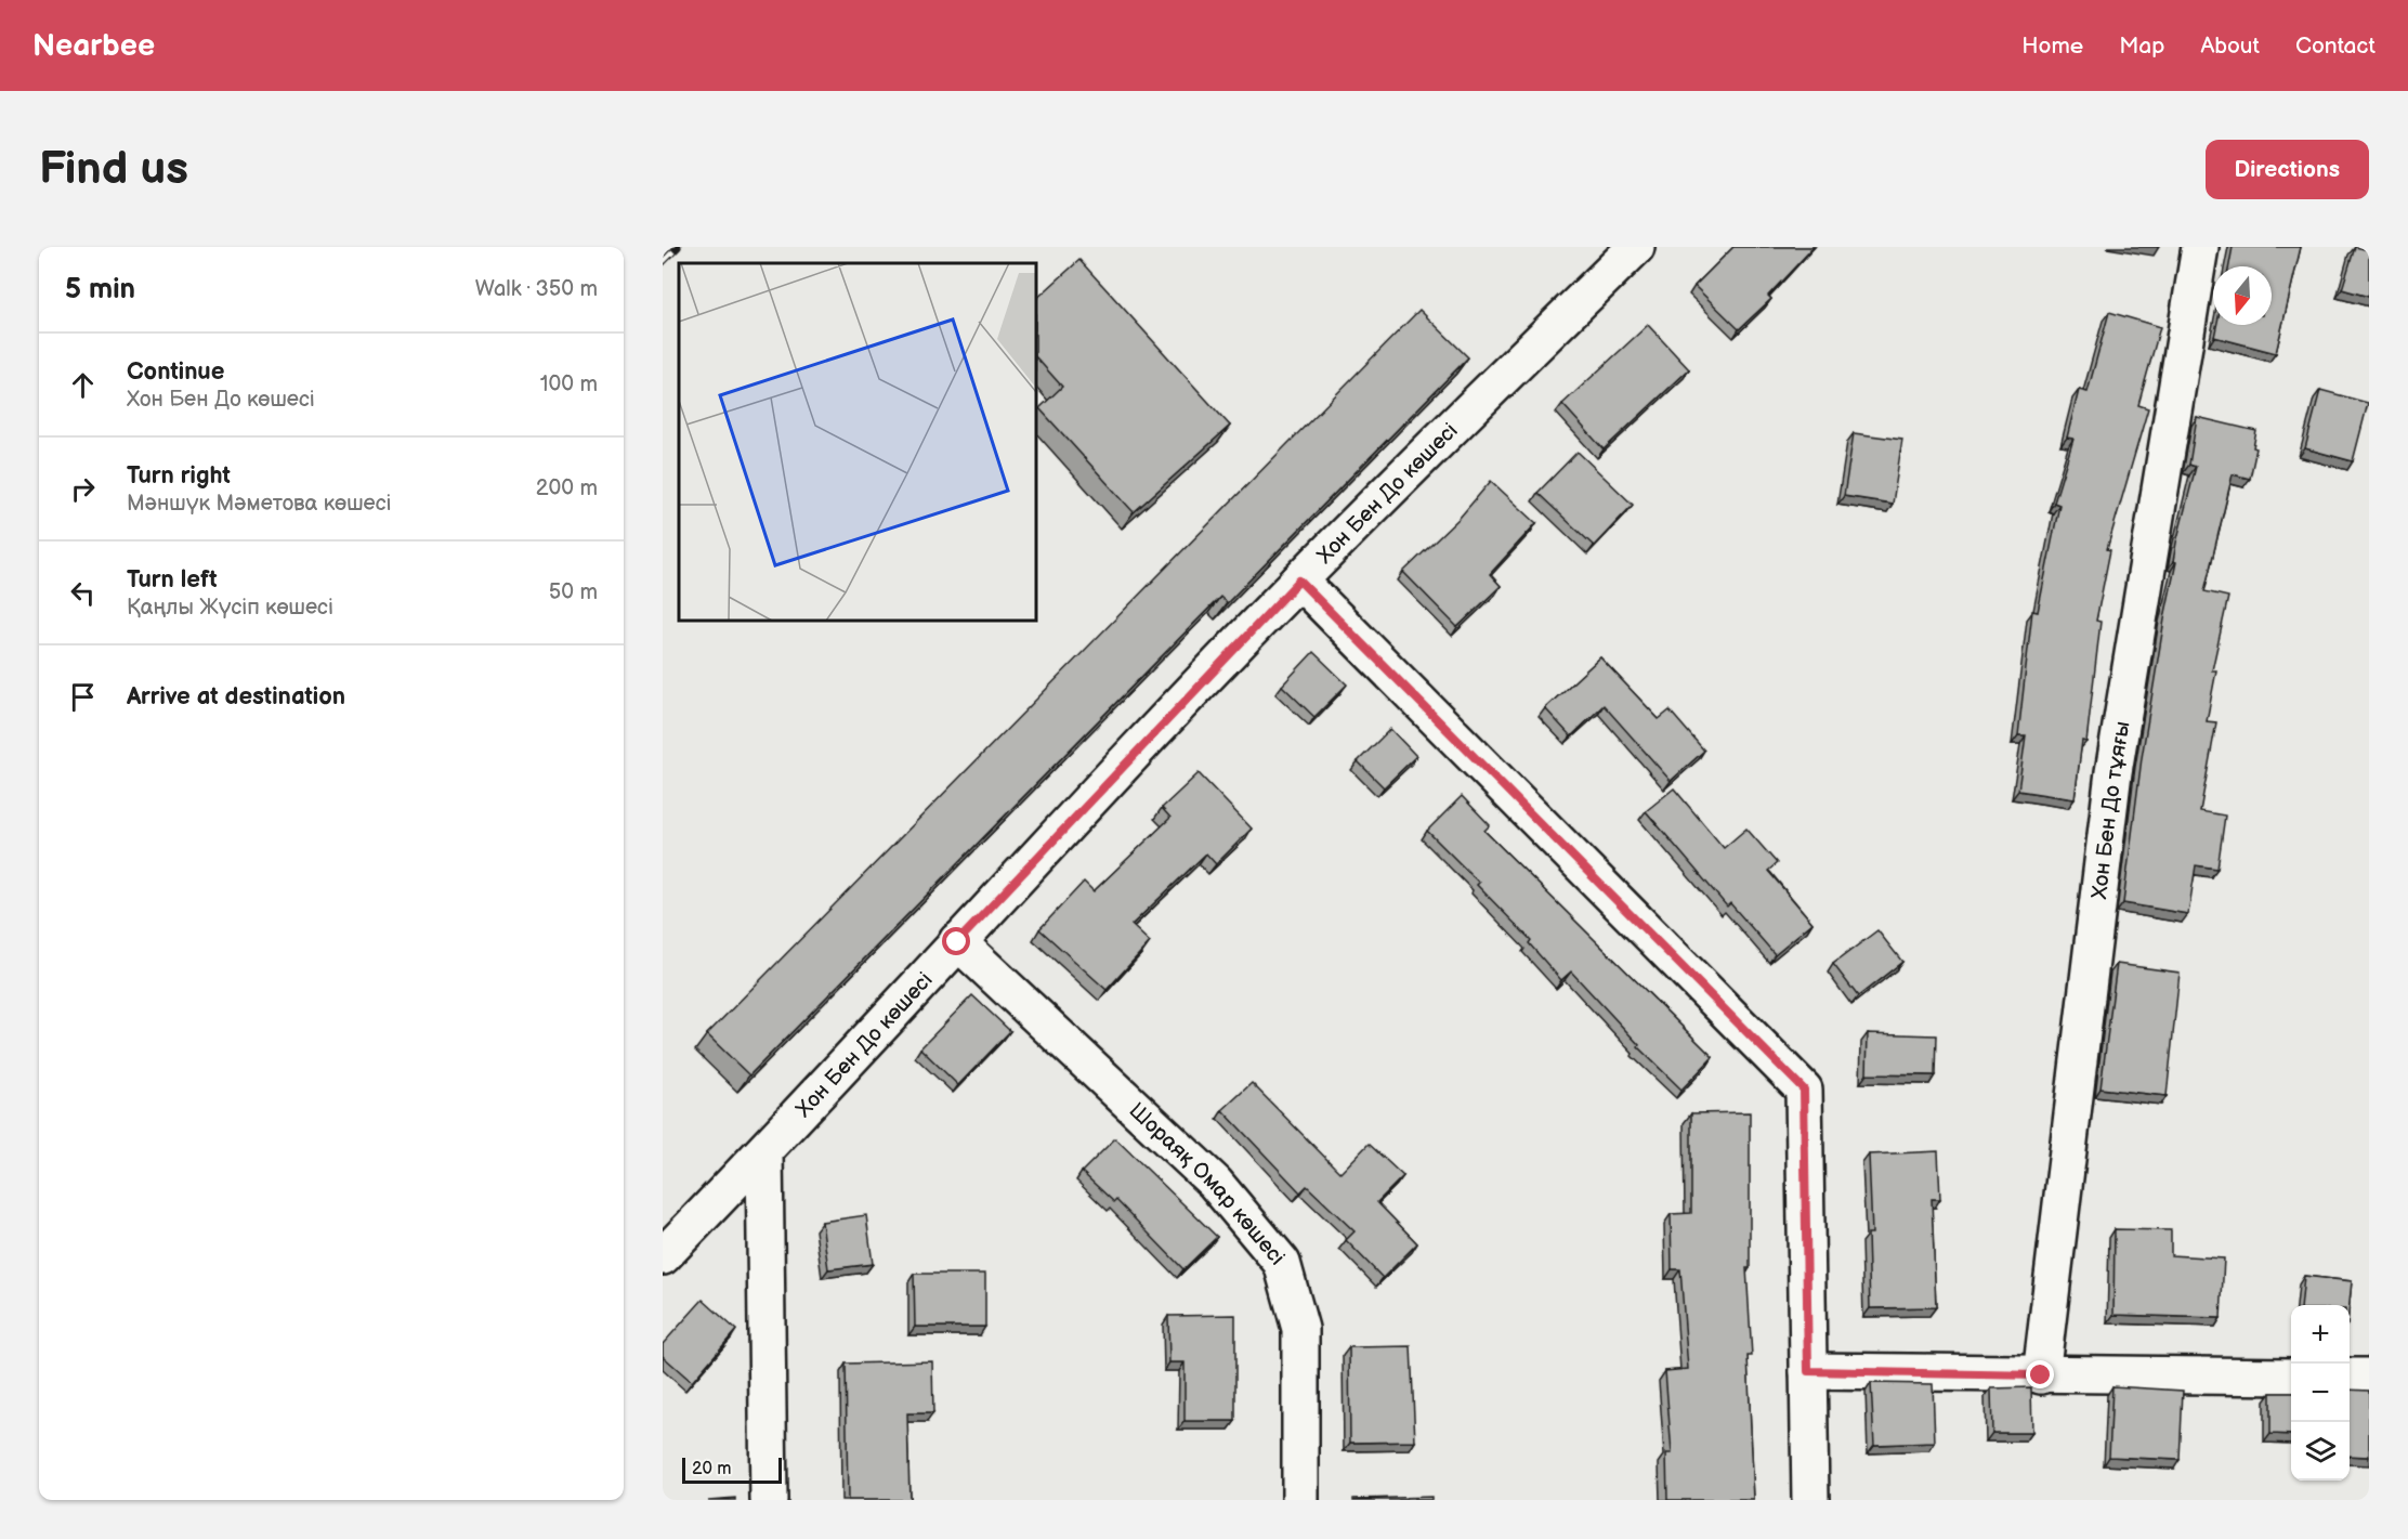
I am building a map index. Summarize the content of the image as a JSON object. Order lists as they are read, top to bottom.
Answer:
{
  "streets": {
    "street": ["Хон Бен До көшесі", "Хон Бен До тұяғы", "Шораяқ Омар көшесі"]
  },
  "crossings": [
    ["Хон Бен До көшесі", "Шораяқ Омар көшесі"]
  ],
  "scale_bar": "20 m",
  "north": "bottom",
  "page": {
    "header": "Nearbee",
    "nav": [
      "Home",
      "Map",
      "About",
      "Contact"
    ],
    "buttons": "Directions",
    "title": "Find us",
    "heading": ["5 min", "Walk · 350 m"],
    "list": [
      ["Continue", "Хон Бен До көшесі", "100 m"],
      ["Turn right", "Мәншүк Мәметова көшесі", "200 m"],
      ["Turn left", "Қаңлы Жүсіп көшесі", "50 m"],
      "Arrive at destination"
    ],
    "map_buttons": ["+", "−"],
    "scale": "20 m"
  }
}
